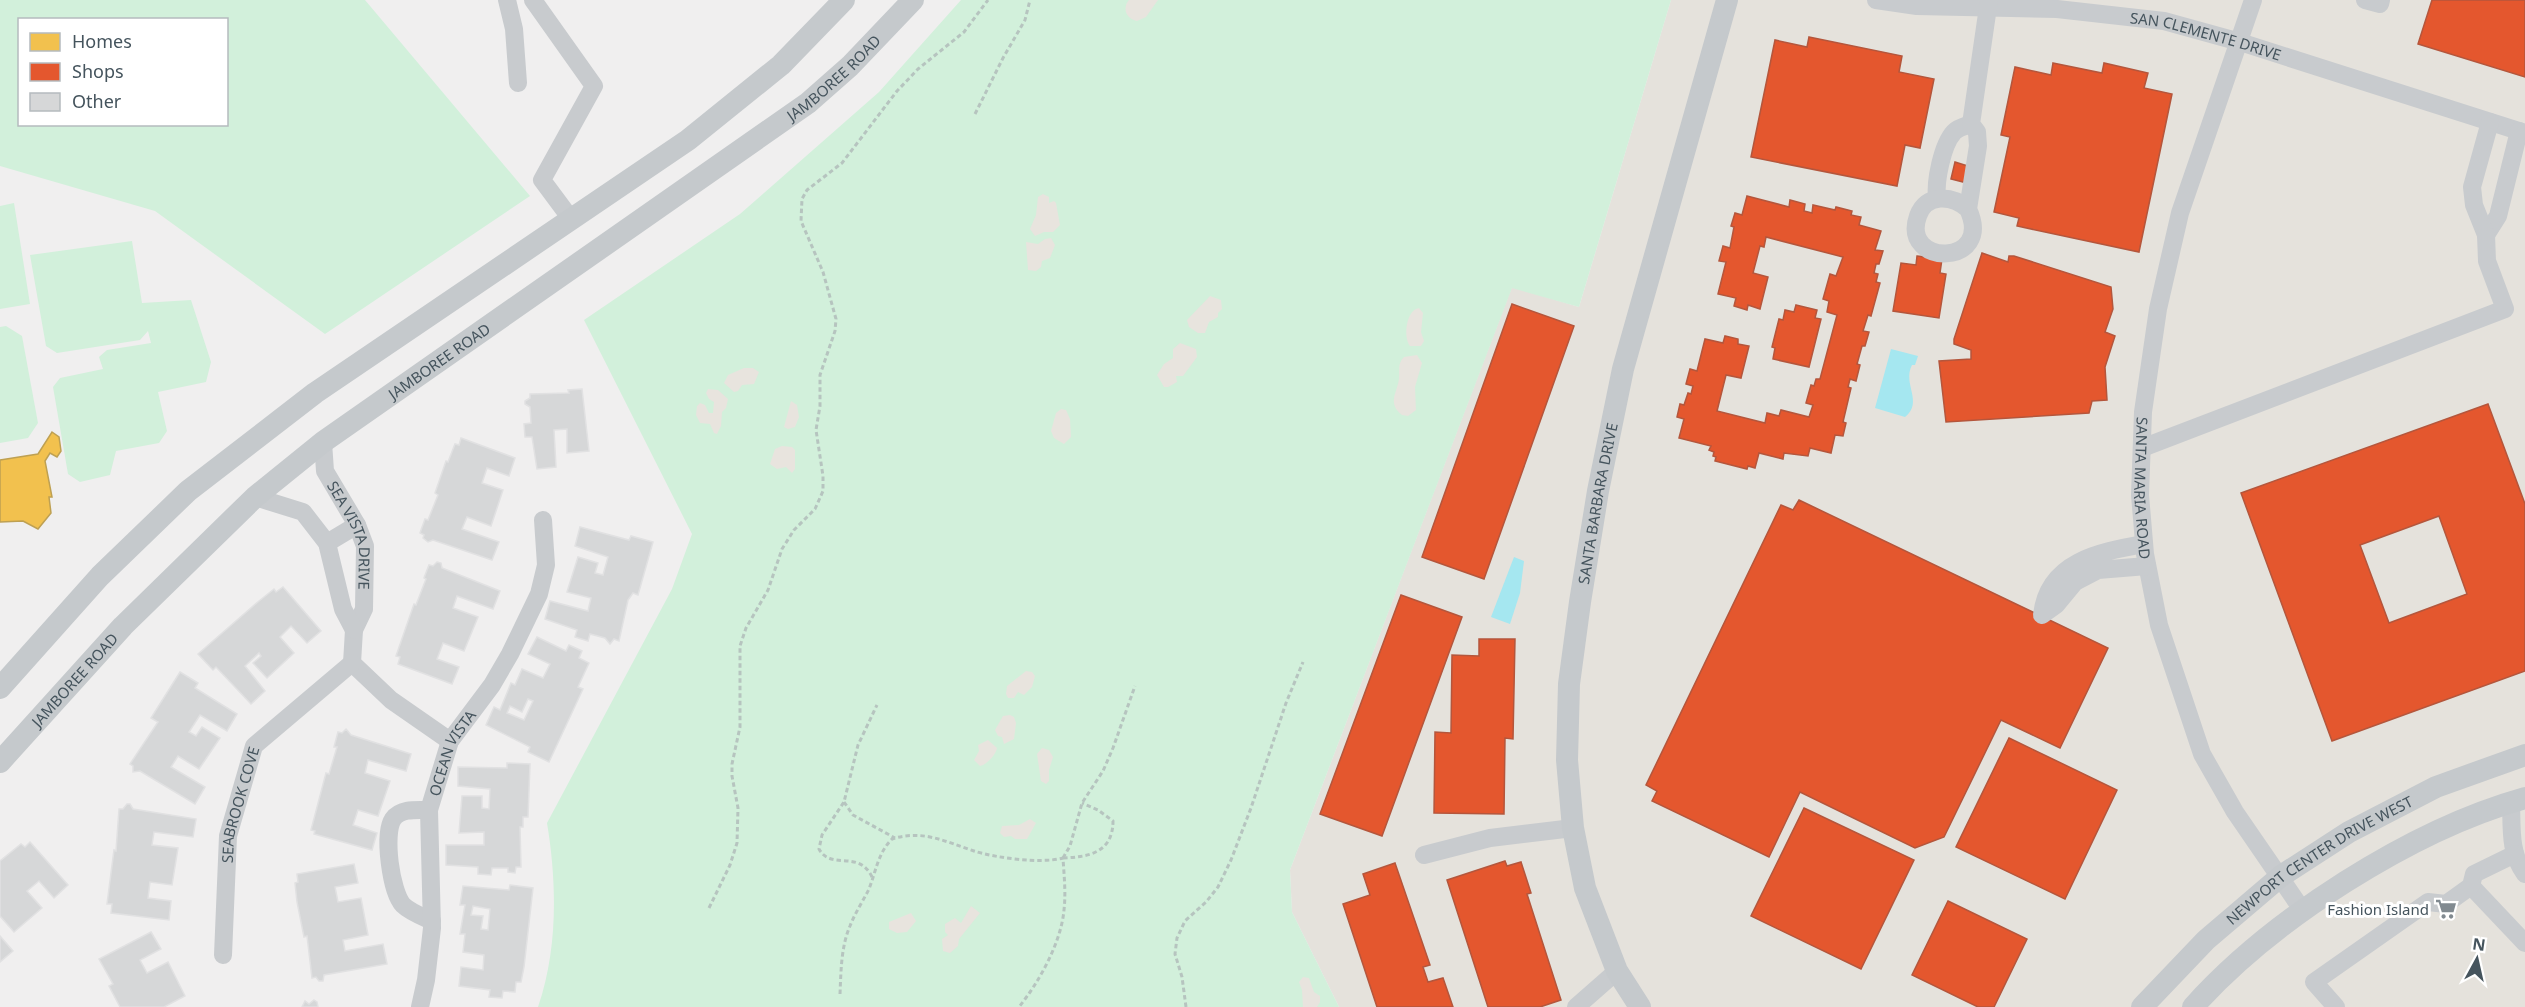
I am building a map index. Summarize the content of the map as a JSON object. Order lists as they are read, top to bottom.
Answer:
{
  "streets": {
    "main road": ["JAMBOREE ROAD", "SANTA BARBARA DRIVE", "NEWPORT CENTER DRIVE WEST"],
    "street": [
      "SAN CLEMENTE DRIVE",
      "SANTA MARIA ROAD",
      "SEA VISTA DRIVE",
      "OCEAN VISTA",
      "SEABROOK COVE"
    ]
  },
  "crossings": [
    ["SAN CLEMENTE DRIVE", "SANTA MARIA ROAD"],
    ["JAMBOREE ROAD", "SEA VISTA DRIVE"],
    ["SANTA MARIA ROAD", "NEWPORT CENTER DRIVE WEST"],
    ["SEA VISTA DRIVE", "SEABROOK COVE"]
  ],
  "places": {
    "supermarket": ["Fashion Island"]
  },
  "legend": ["Homes", "Shops", "Other"],
  "north": "top"
}
